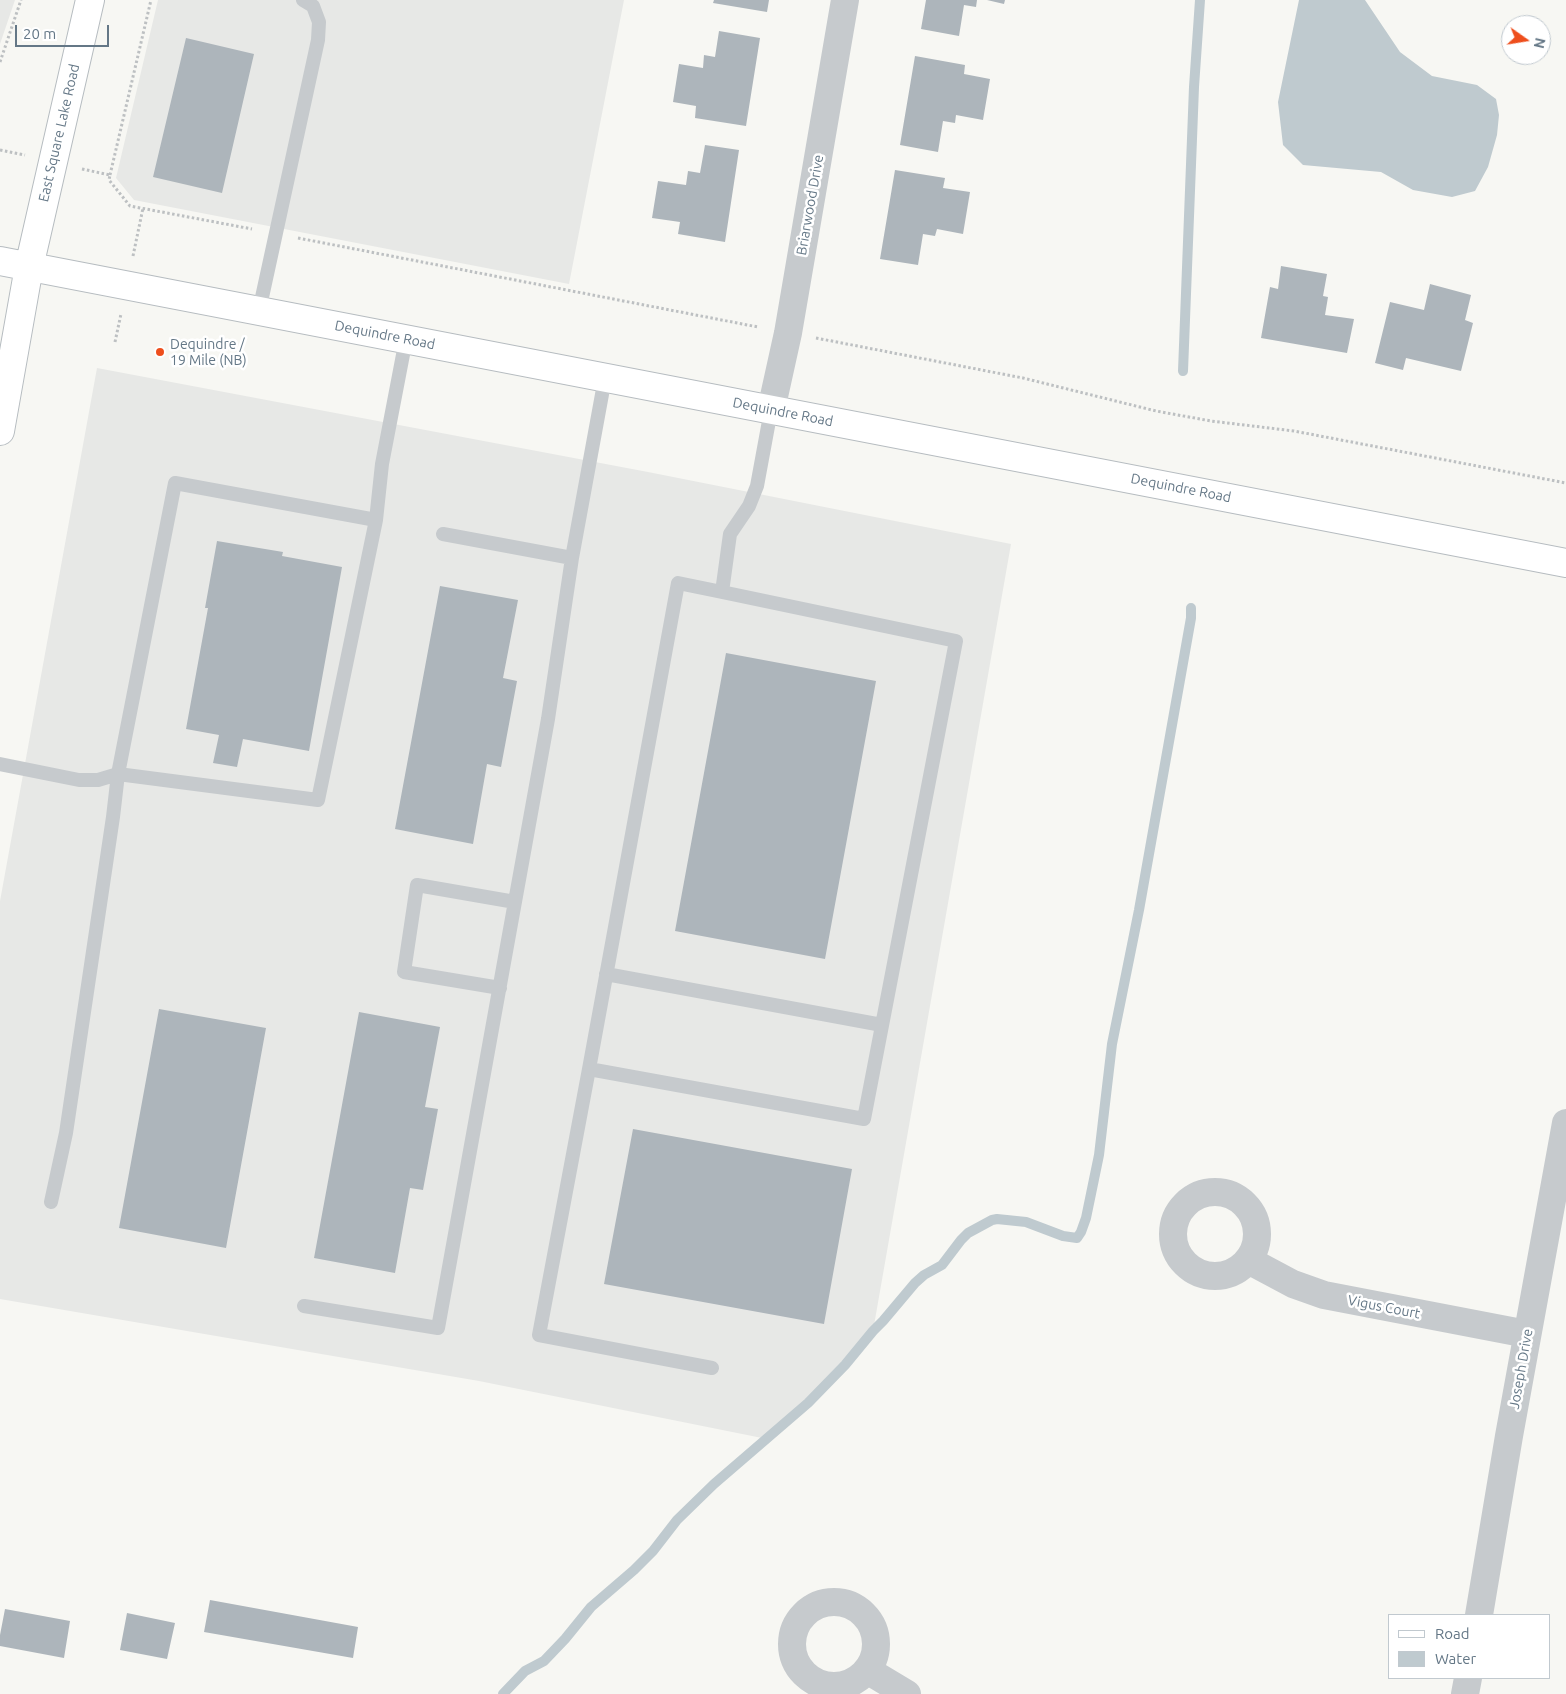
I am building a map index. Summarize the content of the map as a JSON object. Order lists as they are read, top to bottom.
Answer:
{
  "streets": {
    "main road": ["East Square Lake Road", "Dequindre Road"],
    "street": ["Briarwood Drive", "Vigus Court", "Joseph Drive"]
  },
  "crossings": [
    ["East Square Lake Road", "Dequindre Road"],
    ["Briarwood Drive", "Dequindre Road"],
    ["Vigus Court", "Joseph Drive"]
  ],
  "places": ["Dequindre / 19 Mile (NB)"],
  "legend": ["Road", "Water"],
  "scale_bar": "20 m",
  "north": "right"
}
